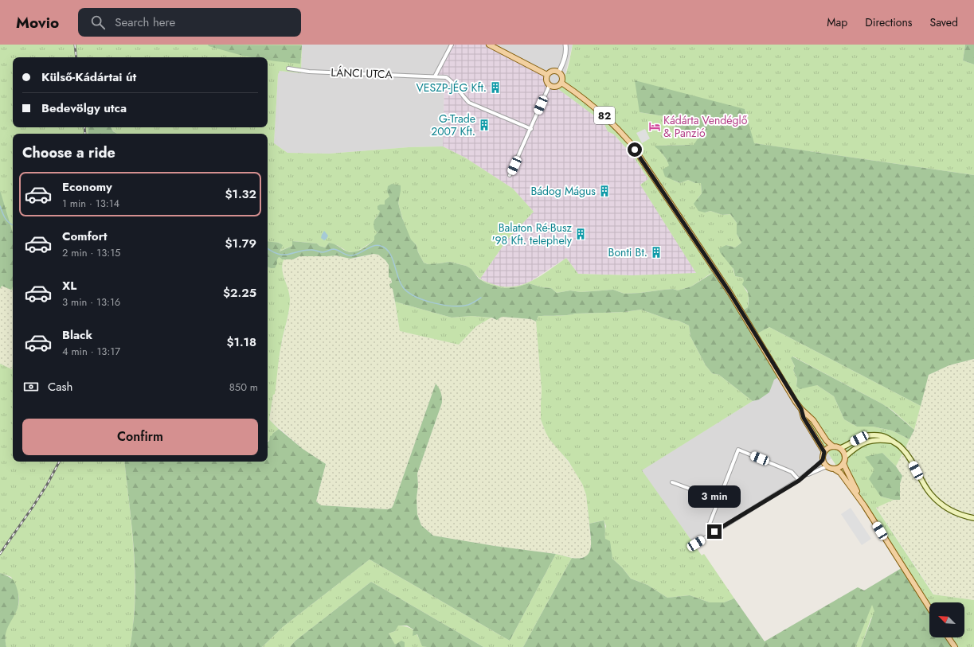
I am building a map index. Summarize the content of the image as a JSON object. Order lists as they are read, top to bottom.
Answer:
{
  "streets": {
    "main road": ["82"],
    "street": ["LÁNCI UTCA"]
  },
  "places": {
    "building": [
      "VESZP-JÉG Kft.",
      "G-Trade 2007 Kft.",
      "Bádog Mágus",
      "Balaton Ré-Busz '98 Kft. telephely",
      "Bonti Bt."
    ],
    "hotel": ["Kádárta Vendéglő & Panzió"]
  },
  "north": "top left",
  "page": {
    "header": "Movio",
    "search": "Search here",
    "nav": ["Map", "Directions", "Saved"],
    "banner": ["Külső-Kádártai út", "Bedevölgy utca"],
    "heading": "Choose a ride",
    "list": [
      {
        "name": "Economy",
        "note": "1 min · 13:14",
        "value": "$1.32"
      },
      {
        "name": "Comfort",
        "note": "2 min · 13:15",
        "value": "$1.79"
      },
      {
        "name": "XL",
        "note": "3 min · 13:16",
        "value": "$2.25"
      },
      {
        "name": "Black",
        "note": "4 min · 13:17",
        "value": "$1.18"
      }
    ],
    "pay": ["Cash", "850 m"],
    "buttons": "Confirm",
    "bubble": "3 min"
  }
}
